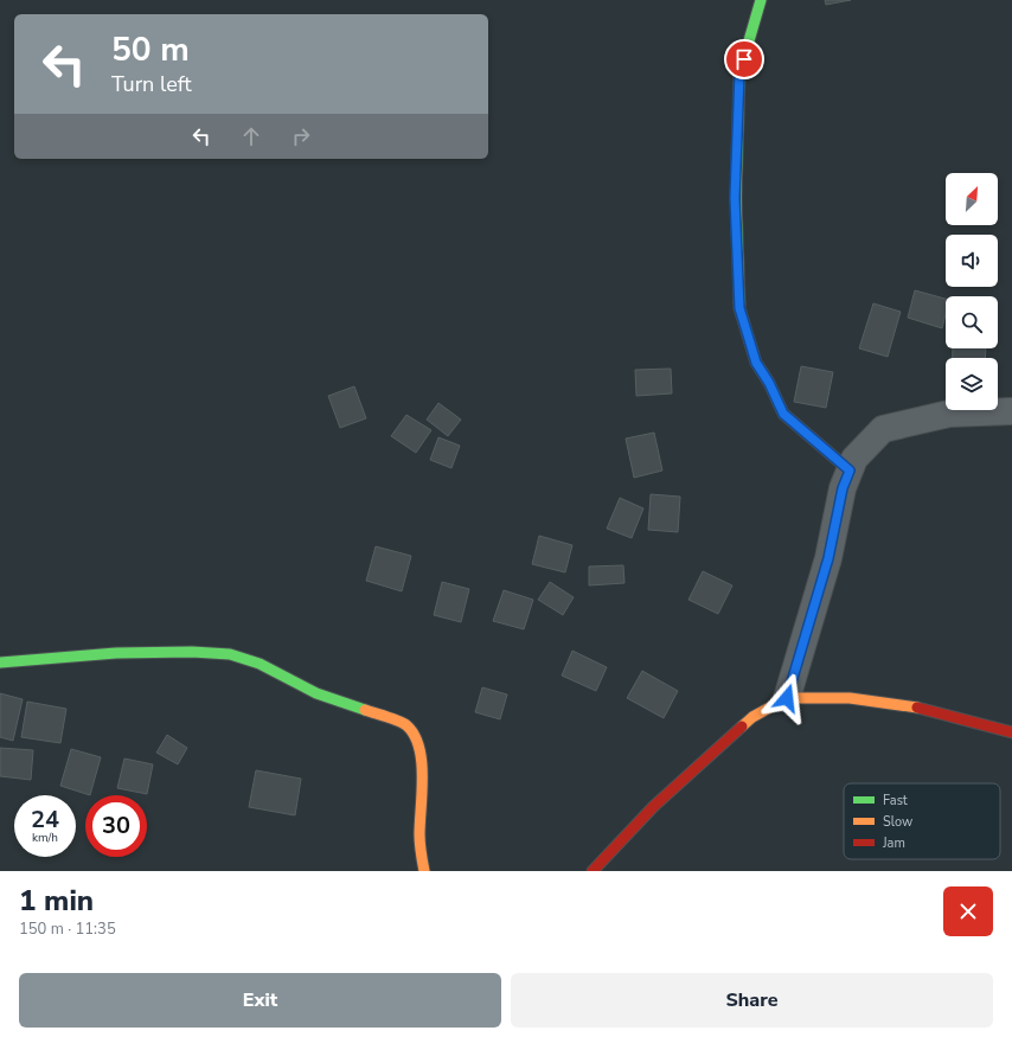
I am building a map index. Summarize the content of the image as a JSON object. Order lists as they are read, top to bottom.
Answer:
{
  "legend": ["Fast", "Slow", "Jam"],
  "north": "top right",
  "page": {
    "turn": ["50 m", "Turn left"],
    "speed": "24 km/h",
    "limit": "30",
    "heading": ["1 min", "150 m · 11:35"],
    "buttons": ["Exit", "Share"]
  }
}
